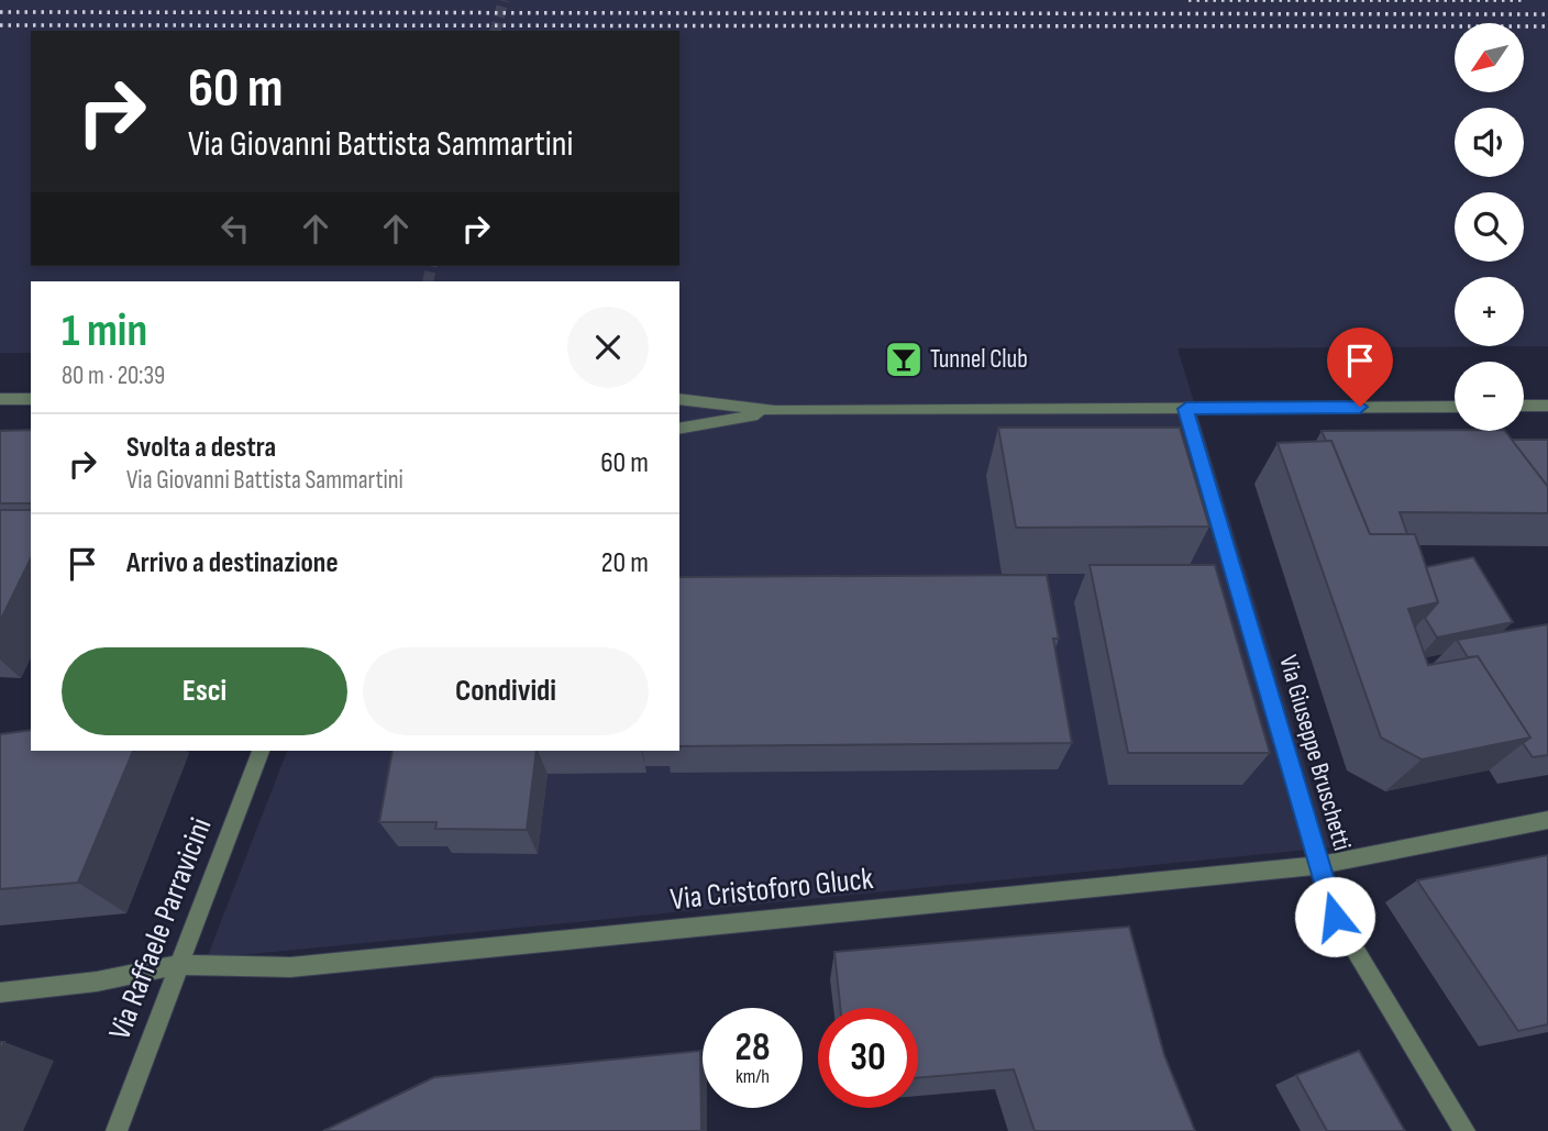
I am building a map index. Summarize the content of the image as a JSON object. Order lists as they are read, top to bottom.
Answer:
{
  "streets": {
    "street": ["Via Giuseppe Bruschetti", "Via Cristoforo Gluck", "Via Raffaele Parravicini"]
  },
  "crossings": [
    ["Via Giuseppe Bruschetti", "Via Cristoforo Gluck"],
    ["Via Cristoforo Gluck", "Via Raffaele Parravicini"]
  ],
  "places": {
    "bar": ["Tunnel Club"]
  },
  "north": "bottom left",
  "page": {
    "map_buttons": ["+", "−"],
    "turn": ["60 m", "Via Giovanni Battista Sammartini"],
    "heading": ["1 min", "80 m · 20:39"],
    "list": [
      {
        "name": "Svolta a destra",
        "note": "Via Giovanni Battista Sammartini",
        "value": "60 m"
      },
      {
        "name": "Arrivo a destinazione",
        "value": "20 m"
      }
    ],
    "buttons": ["Esci", "Condividi"],
    "speed": "28 km/h",
    "limit": "30"
  }
}
